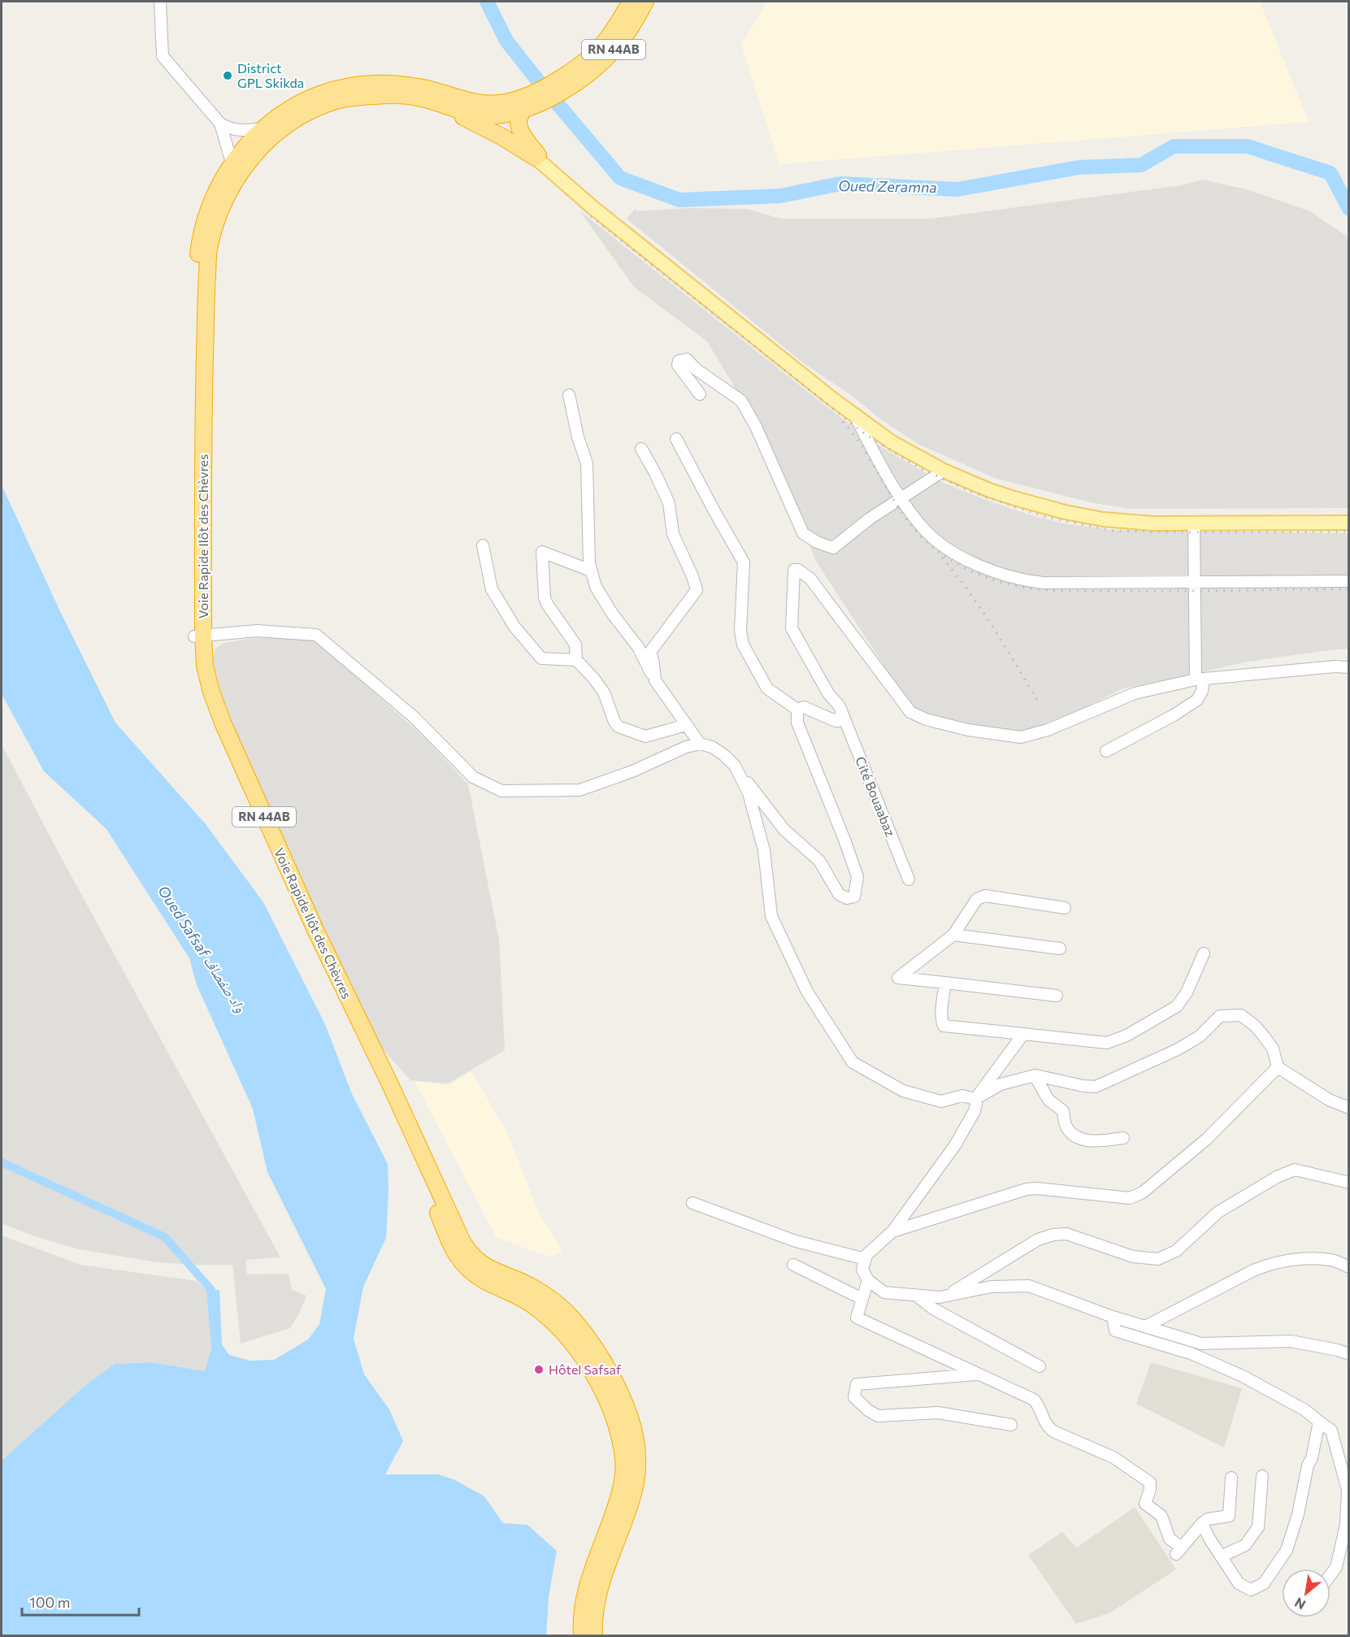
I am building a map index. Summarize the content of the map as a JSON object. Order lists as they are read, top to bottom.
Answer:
{
  "streets": {
    "highway": ["RN 44AB", "Voie Rapide Ilôt des Chèvres"],
    "street": ["Cité Bouaabaz"]
  },
  "crossings": [
    ["RN 44AB", "Voie Rapide Ilôt des Chèvres"]
  ],
  "water": ["Oued Zeramna", "Oued Safsaf واد صفصاف"],
  "places": ["District GPL Skikda", "Hôtel Safsaf"],
  "scale_bar": "100 m",
  "north": "bottom left"
}
